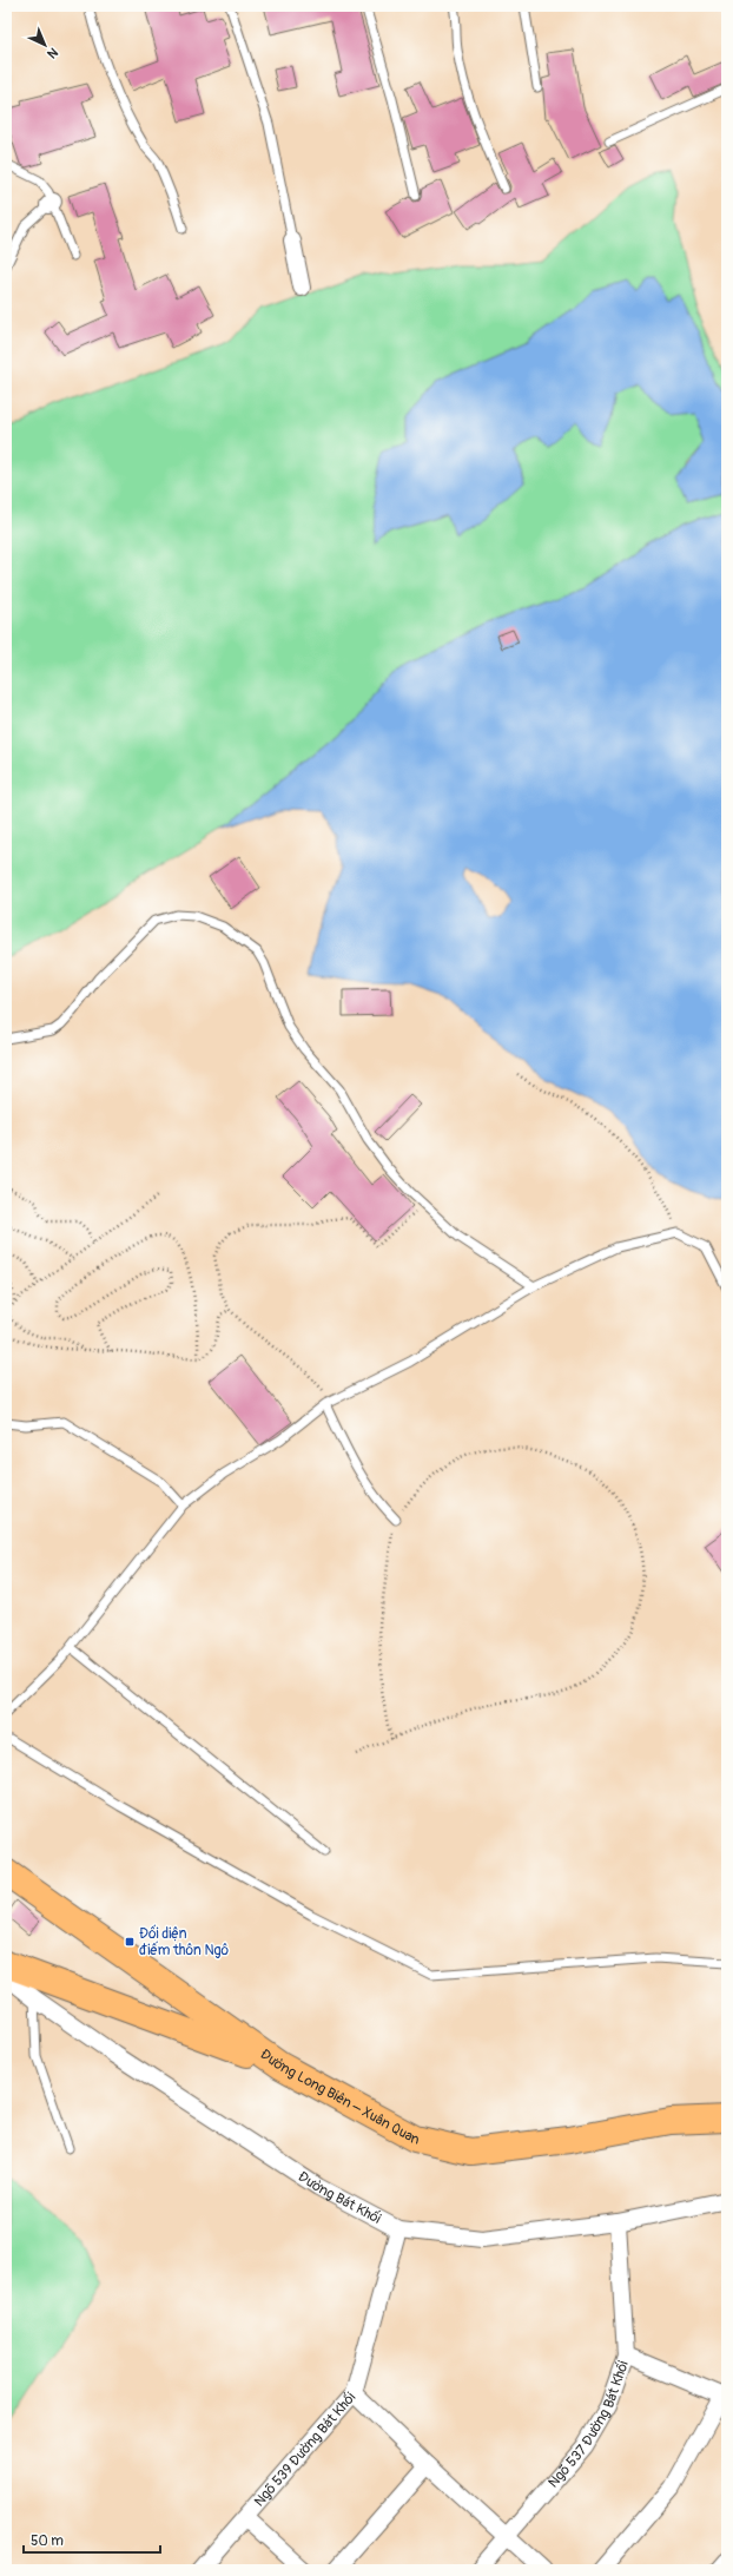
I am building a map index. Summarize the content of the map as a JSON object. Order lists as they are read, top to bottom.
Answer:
{
  "streets": {
    "main road": ["Đường Long Biên – Xuân Quan"],
    "street": ["Đường Bát Khối", "Ngõ 537 Đường Bát Khối", "Ngõ 539 Đường Bát Khối"]
  },
  "crossings": [
    ["Đường Bát Khối", "Ngõ 537 Đường Bát Khối"],
    ["Đường Bát Khối", "Ngõ 539 Đường Bát Khối"]
  ],
  "places": {
    "transit": ["Đối diện điếm thôn Ngô"]
  },
  "scale_bar": "50 m",
  "north": "bottom right"
}
